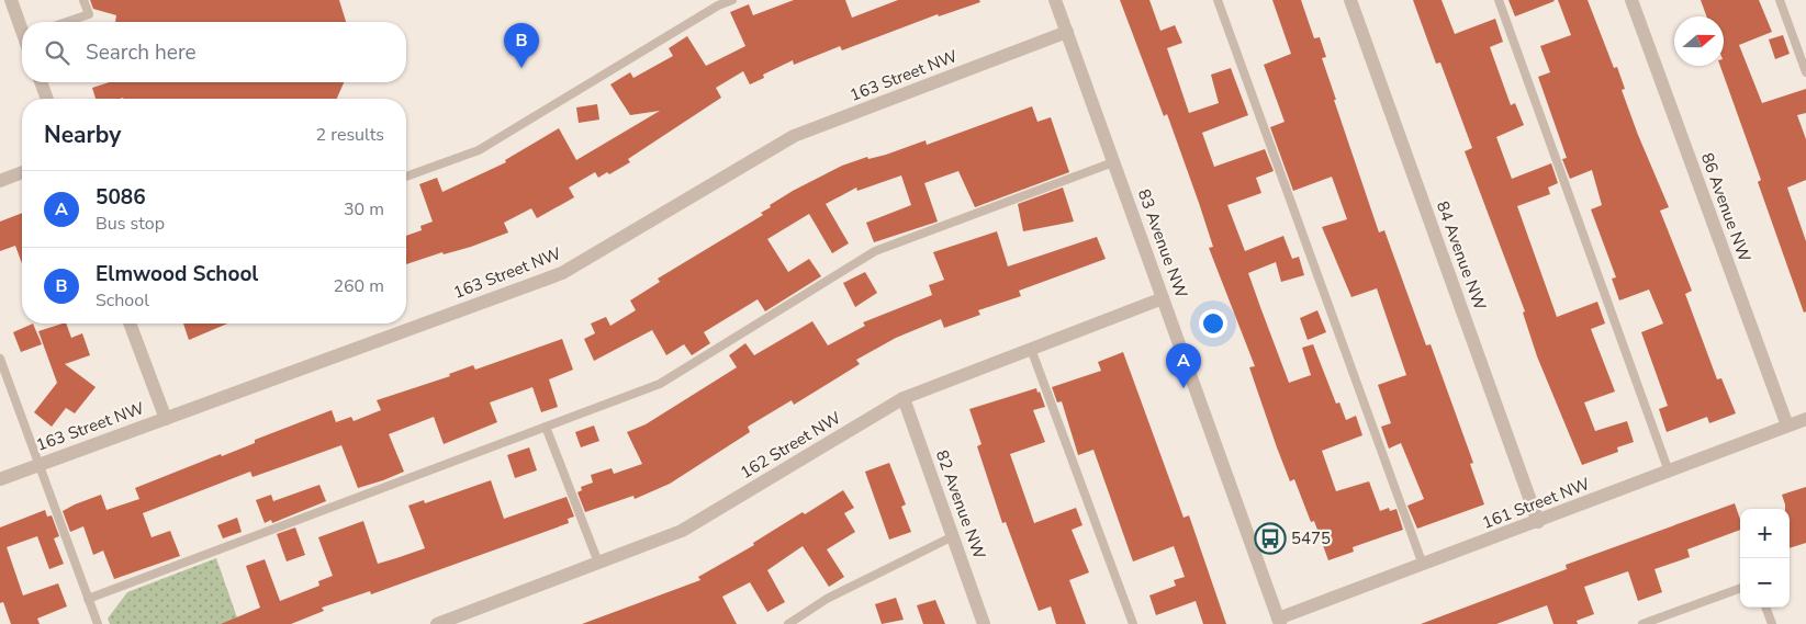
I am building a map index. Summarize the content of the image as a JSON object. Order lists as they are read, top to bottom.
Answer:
{
  "streets": {
    "street": [
      "163 Street NW",
      "86 Avenue NW",
      "83 Avenue NW",
      "84 Avenue NW",
      "162 Street NW",
      "161 Street NW",
      "82 Avenue NW"
    ]
  },
  "crossings": [
    ["163 Street NW", "83 Avenue NW"],
    ["86 Avenue NW", "161 Street NW"],
    ["83 Avenue NW", "162 Street NW"],
    ["83 Avenue NW", "161 Street NW"],
    ["84 Avenue NW", "161 Street NW"],
    ["162 Street NW", "82 Avenue NW"]
  ],
  "places": {
    "bus stop": ["5475"]
  },
  "north": "right",
  "page": {
    "search": "Search here",
    "pins": ["B", "A"],
    "heading": ["Nearby", "2 results"],
    "list": [
      {
        "mark": "A",
        "name": "5086",
        "note": "Bus stop",
        "value": "30 m"
      },
      {
        "mark": "B",
        "name": "Elmwood School",
        "note": "School",
        "value": "260 m"
      }
    ],
    "map_buttons": ["+", "−"]
  }
}
